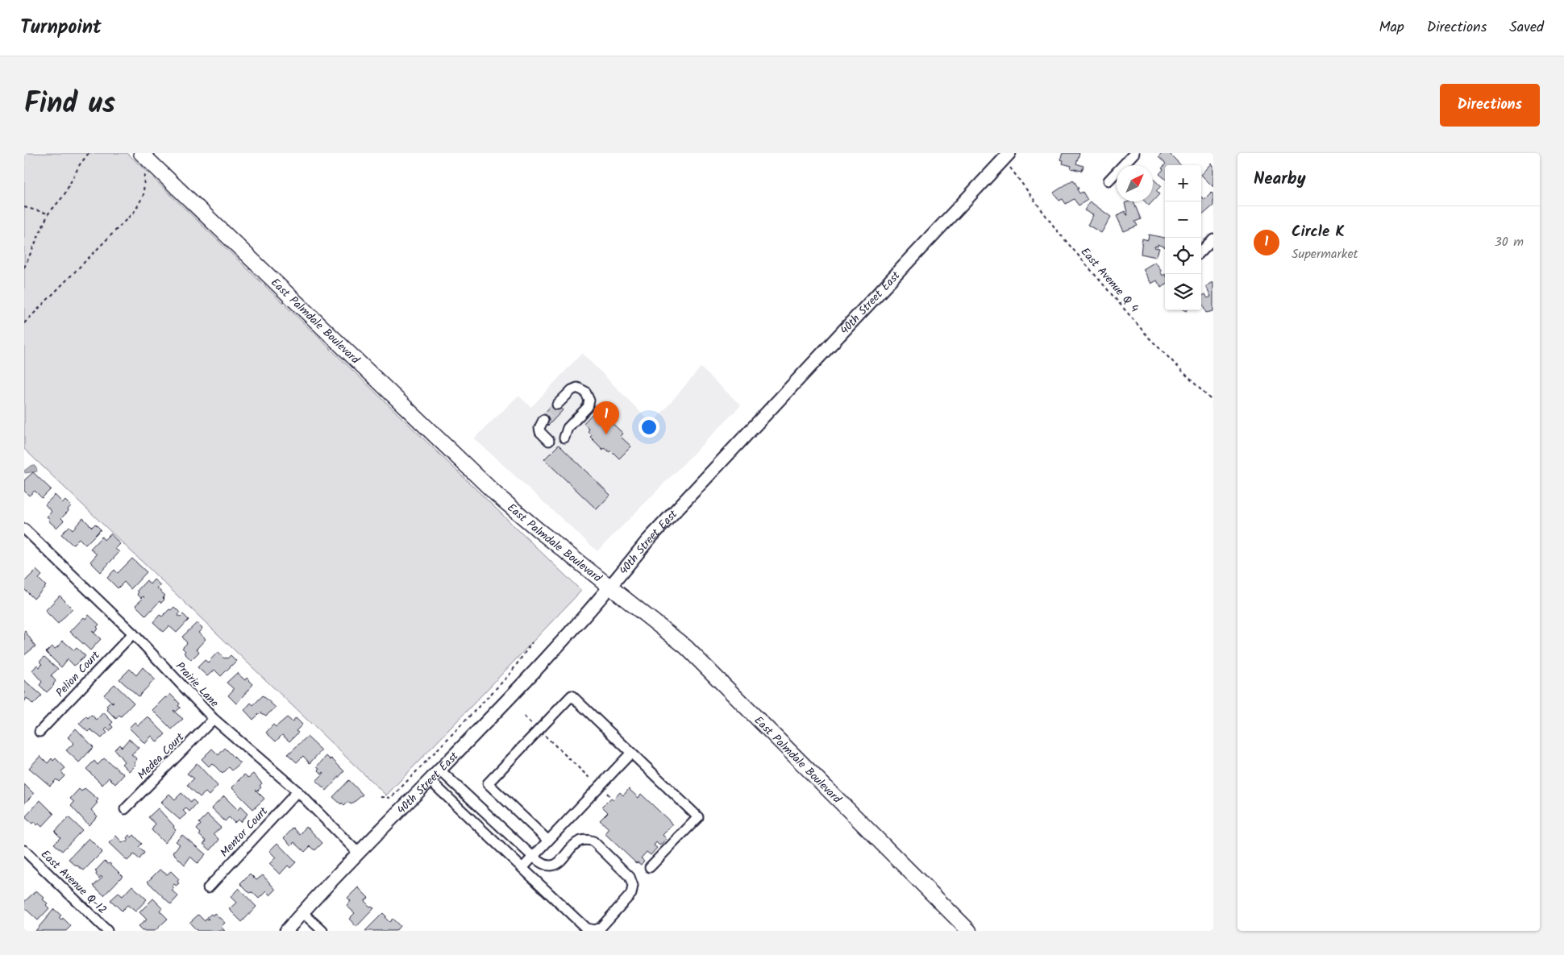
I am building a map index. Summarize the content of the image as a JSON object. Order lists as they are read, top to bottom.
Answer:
{
  "streets": {
    "highway": ["East Palmdale Boulevard"],
    "main road": ["40th Street East"],
    "street": [
      "Pelion Court",
      "Prairie Lane",
      "Medea Court",
      "Mentor Court",
      "East Avenue Q-12"
    ],
    "path": ["East Avenue Q 4"]
  },
  "crossings": [
    ["East Avenue Q 4", "40th Street East"],
    ["40th Street East", "East Palmdale Boulevard"],
    ["40th Street East", "Prairie Lane"],
    ["Pelion Court", "Prairie Lane"],
    ["Prairie Lane", "Medea Court"],
    ["Prairie Lane", "Mentor Court"]
  ],
  "north": "top right",
  "page": {
    "header": "Turnpoint",
    "nav": ["Map", "Directions", "Saved"],
    "title": "Find us",
    "buttons": "Directions",
    "heading": "Nearby",
    "map_buttons": ["+", "−"],
    "list": [
      {
        "mark": "1",
        "name": "Circle K",
        "note": "Supermarket",
        "value": "30 m"
      }
    ],
    "pins": "1"
  }
}
